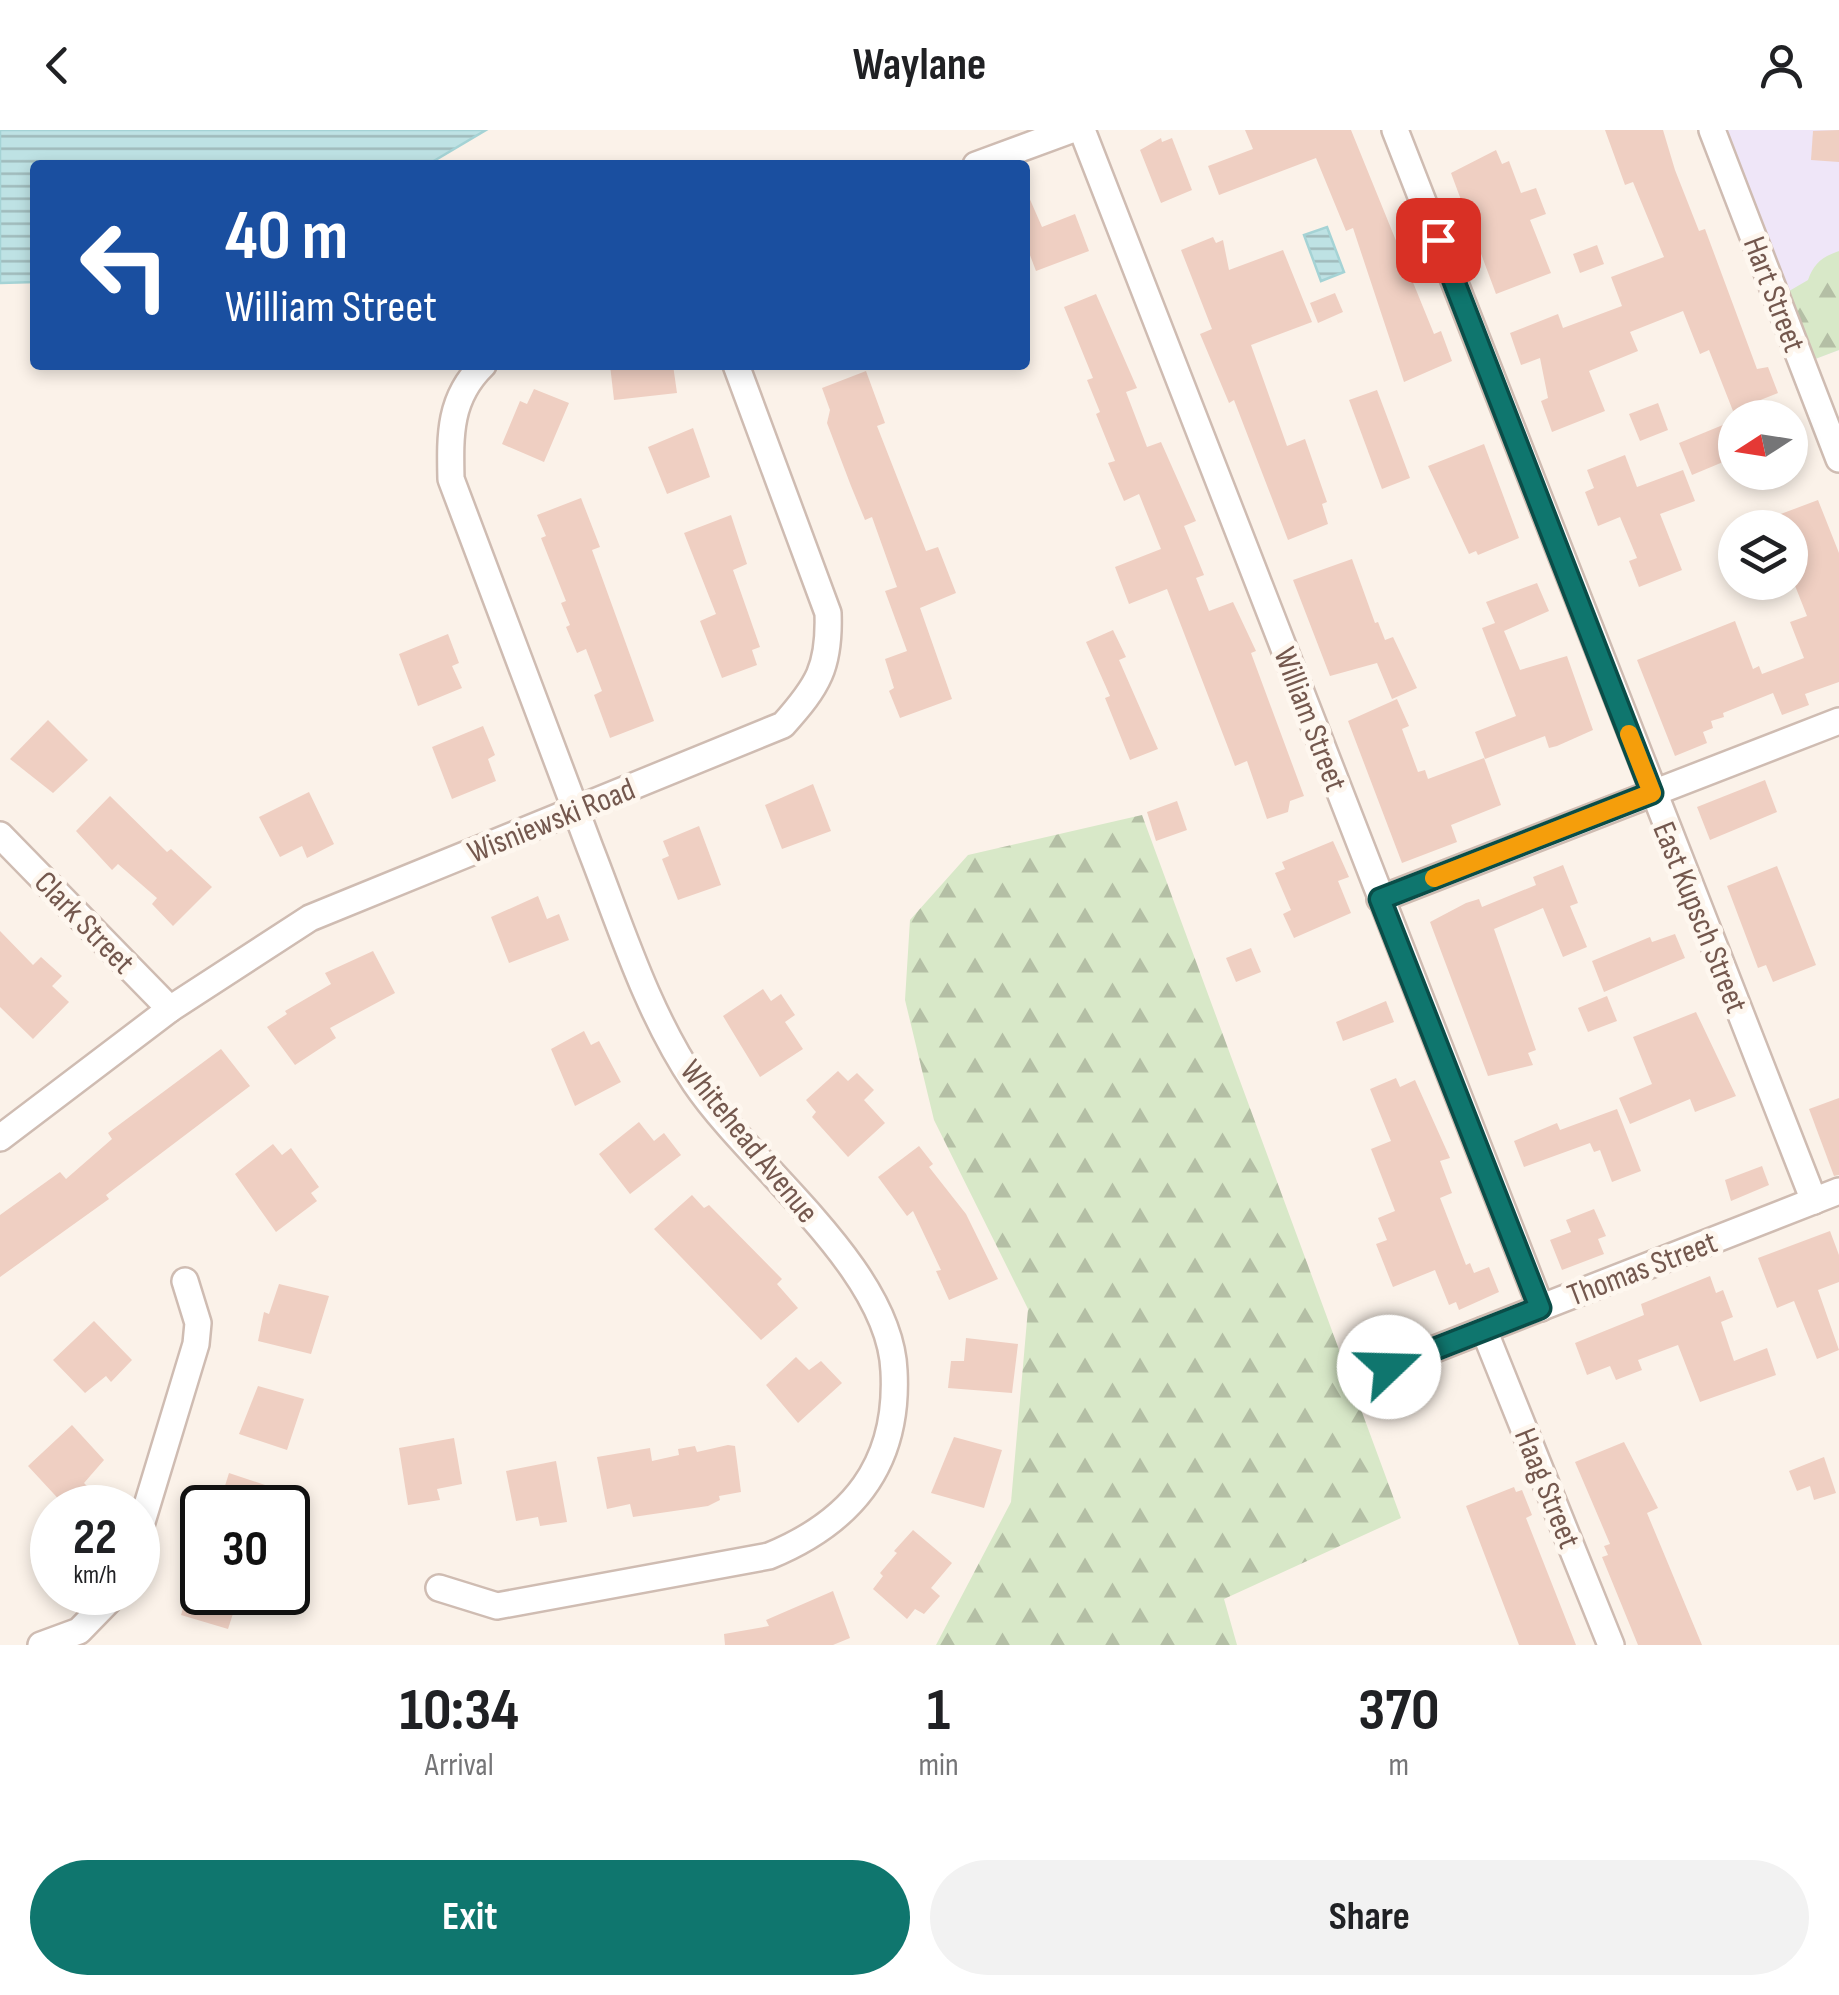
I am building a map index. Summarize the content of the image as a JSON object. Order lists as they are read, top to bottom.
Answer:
{
  "streets": {
    "street": [
      "Hart Street",
      "William Street",
      "Wisniewski Road",
      "East Kupsch Street",
      "Clark Street",
      "Whitehead Avenue",
      "Thomas Street",
      "Haag Street"
    ]
  },
  "crossings": [
    ["William Street", "Thomas Street"],
    ["Wisniewski Road", "Clark Street"],
    ["Wisniewski Road", "Whitehead Avenue"],
    ["East Kupsch Street", "Thomas Street"],
    ["Thomas Street", "Haag Street"]
  ],
  "north": "left",
  "page": {
    "header": "Waylane",
    "turn": ["40 m", "William Street"],
    "speed": "22 km/h",
    "limit": "30",
    "eta": [
      "10:34",
      "Arrival",
      "1",
      "min",
      "370",
      "m"
    ],
    "buttons": ["Exit", "Share"]
  }
}
